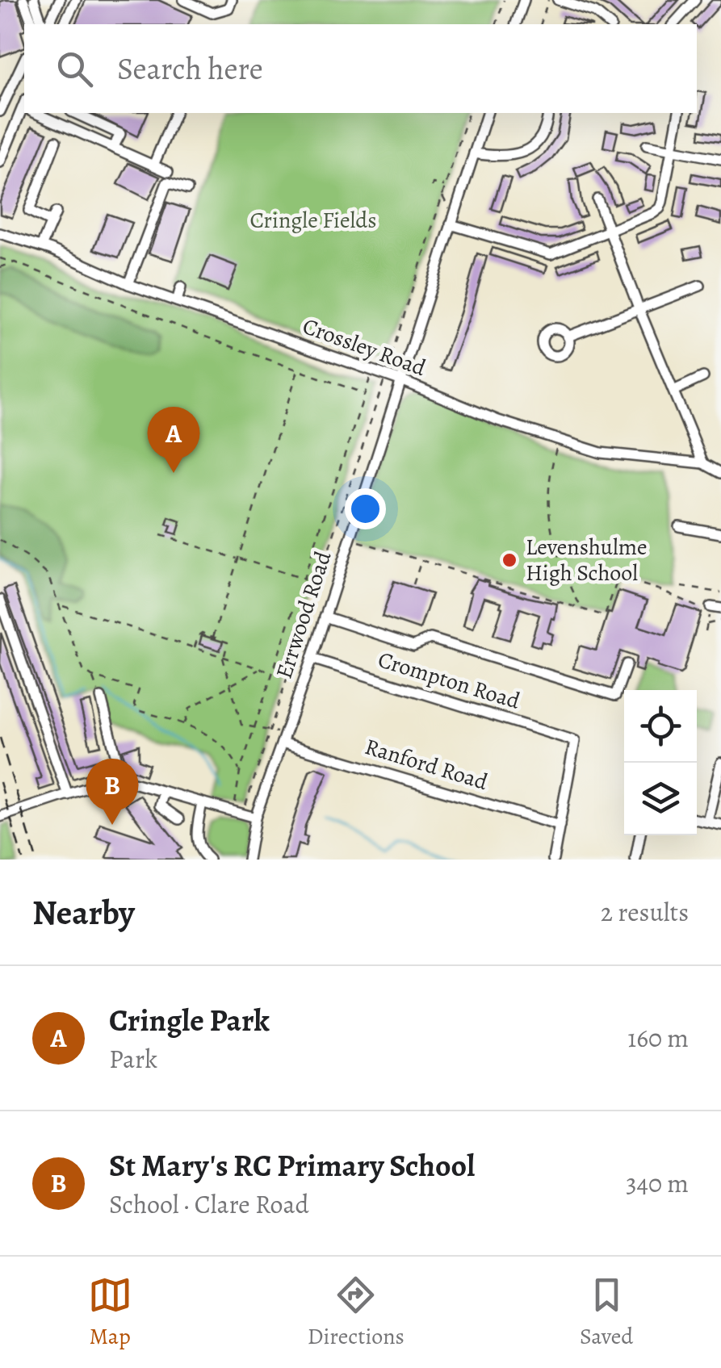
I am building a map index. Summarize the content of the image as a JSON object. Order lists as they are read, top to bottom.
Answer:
{
  "streets": {
    "street": [
      "Crossley Road",
      "Errwood Road",
      "Crompton Road",
      "Ranford Road"
    ]
  },
  "crossings": [
    ["Crossley Road", "Errwood Road"],
    ["Errwood Road", "Crompton Road"],
    ["Errwood Road", "Ranford Road"],
    ["Crompton Road", "Ranford Road"]
  ],
  "parks": ["Cringle Fields"],
  "places": ["Levenshulme High School"],
  "page": {
    "search": "Search here",
    "pins": ["A", "B"],
    "heading": ["Nearby", "2 results"],
    "list": [
      {
        "mark": "A",
        "name": "Cringle Park",
        "note": "Park",
        "value": "160 m"
      },
      {
        "mark": "B",
        "name": "St Mary's RC Primary School",
        "note": "School · Clare Road",
        "value": "340 m"
      }
    ],
    "nav": ["Map", "Directions", "Saved"]
  }
}
